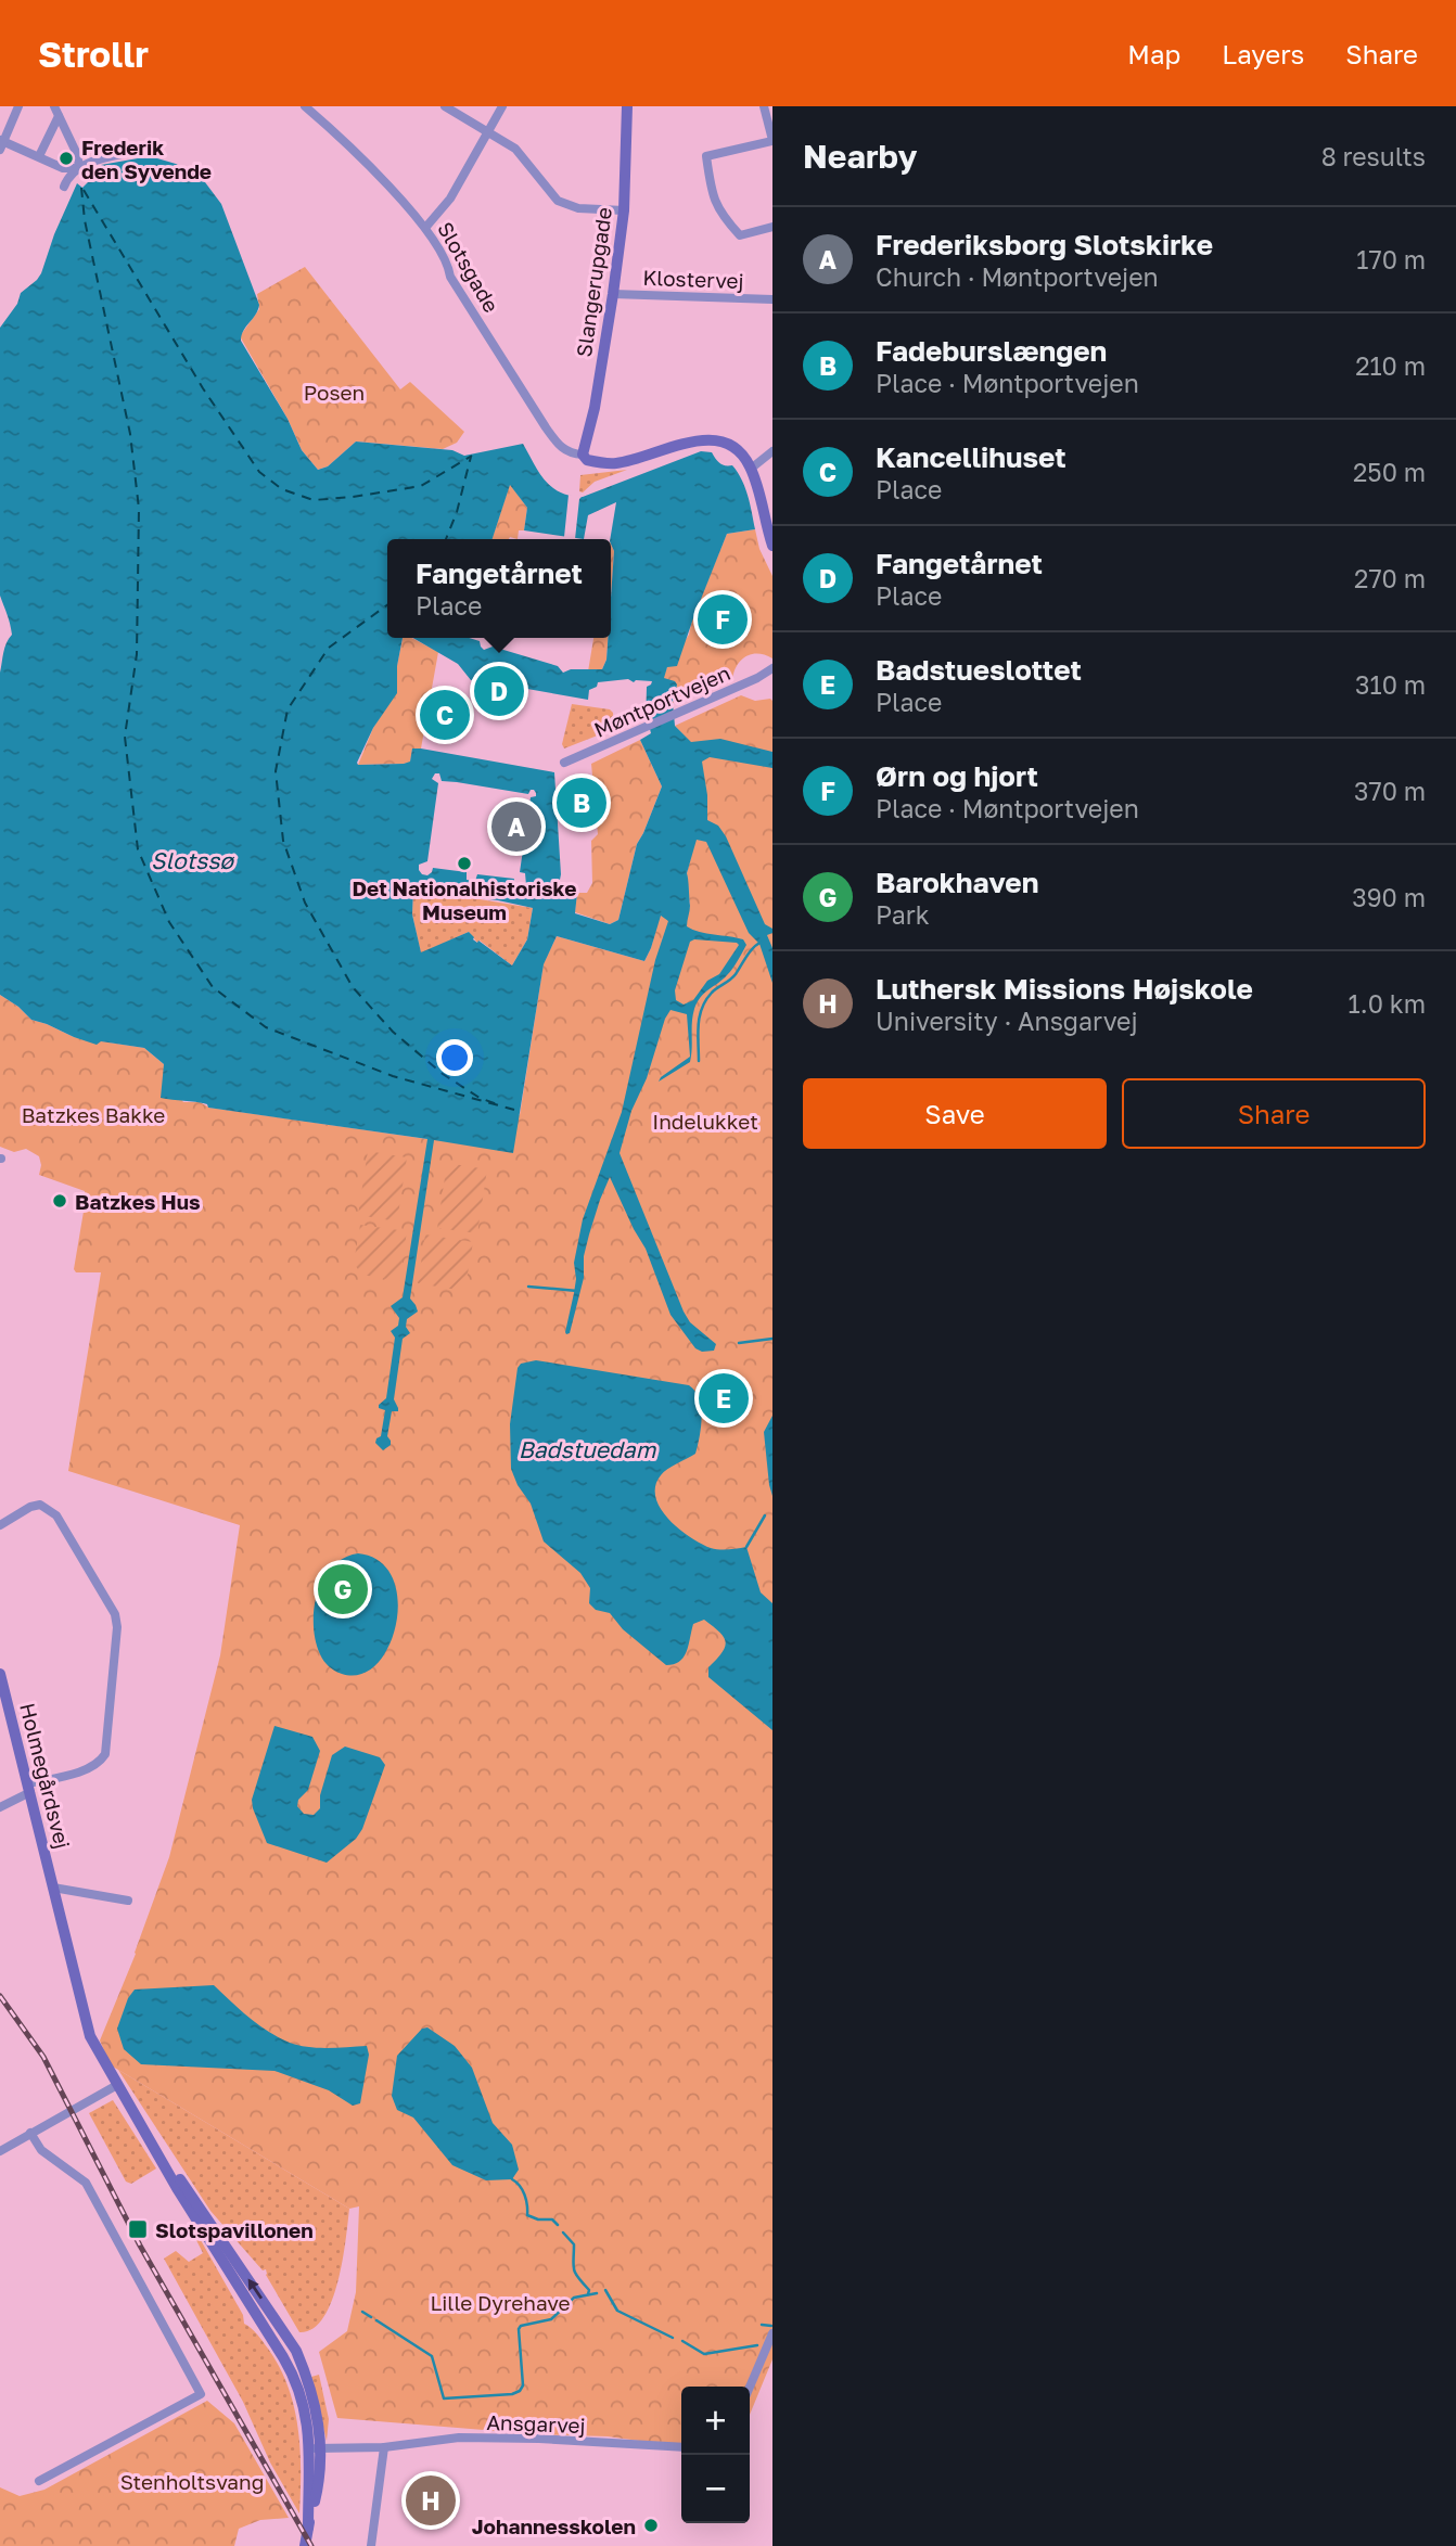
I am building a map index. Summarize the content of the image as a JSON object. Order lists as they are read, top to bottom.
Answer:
{
  "streets": {
    "street": [
      "Slotsgade",
      "Klostervej",
      "Slangerupgade",
      "Møntportvejen",
      "Holmegårdsvej",
      "Ansgarvej"
    ]
  },
  "crossings": [
    ["Slotsgade", "Slangerupgade"],
    ["Klostervej", "Slangerupgade"],
    ["Holmegårdsvej", "Ansgarvej"]
  ],
  "water": ["Slotssø", "Badstuedam"],
  "parks": [
    "Posen",
    "Batzkes Bakke",
    "Indelukket",
    "Lille Dyrehave",
    "Stenholtsvang"
  ],
  "places": {
    "other": [
      "Frederik den Syvende",
      "Det Nationalhistoriske Museum",
      "Batzkes Hus",
      "Johannesskolen"
    ],
    "transit": ["Slotspavillonen"]
  },
  "page": {
    "header": "Strollr",
    "nav": ["Map", "Layers", "Share"],
    "heading": ["Nearby", "8 results"],
    "list": [
      {
        "mark": "A",
        "name": "Frederiksborg Slotskirke",
        "note": "Church · Møntportvejen",
        "value": "170 m"
      },
      {
        "mark": "B",
        "name": "Fadeburslængen",
        "note": "Place · Møntportvejen",
        "value": "210 m"
      },
      {
        "mark": "C",
        "name": "Kancellihuset",
        "note": "Place",
        "value": "250 m"
      },
      {
        "mark": "D",
        "name": "Fangetårnet",
        "note": "Place",
        "value": "270 m"
      },
      {
        "mark": "E",
        "name": "Badstueslottet",
        "note": "Place",
        "value": "310 m"
      },
      {
        "mark": "F",
        "name": "Ørn og hjort",
        "note": "Place · Møntportvejen",
        "value": "370 m"
      },
      {
        "mark": "G",
        "name": "Barokhaven",
        "note": "Park",
        "value": "390 m"
      },
      {
        "mark": "H",
        "name": "Luthersk Missions Højskole",
        "note": "University · Ansgarvej",
        "value": "1.0 km"
      }
    ],
    "popup": ["Fangetårnet", "Place"],
    "pins": [
      "F",
      "D",
      "C",
      "B",
      "A",
      "E",
      "G",
      "H"
    ],
    "buttons": ["Save", "Share"],
    "map_buttons": ["+", "−"]
  }
}
